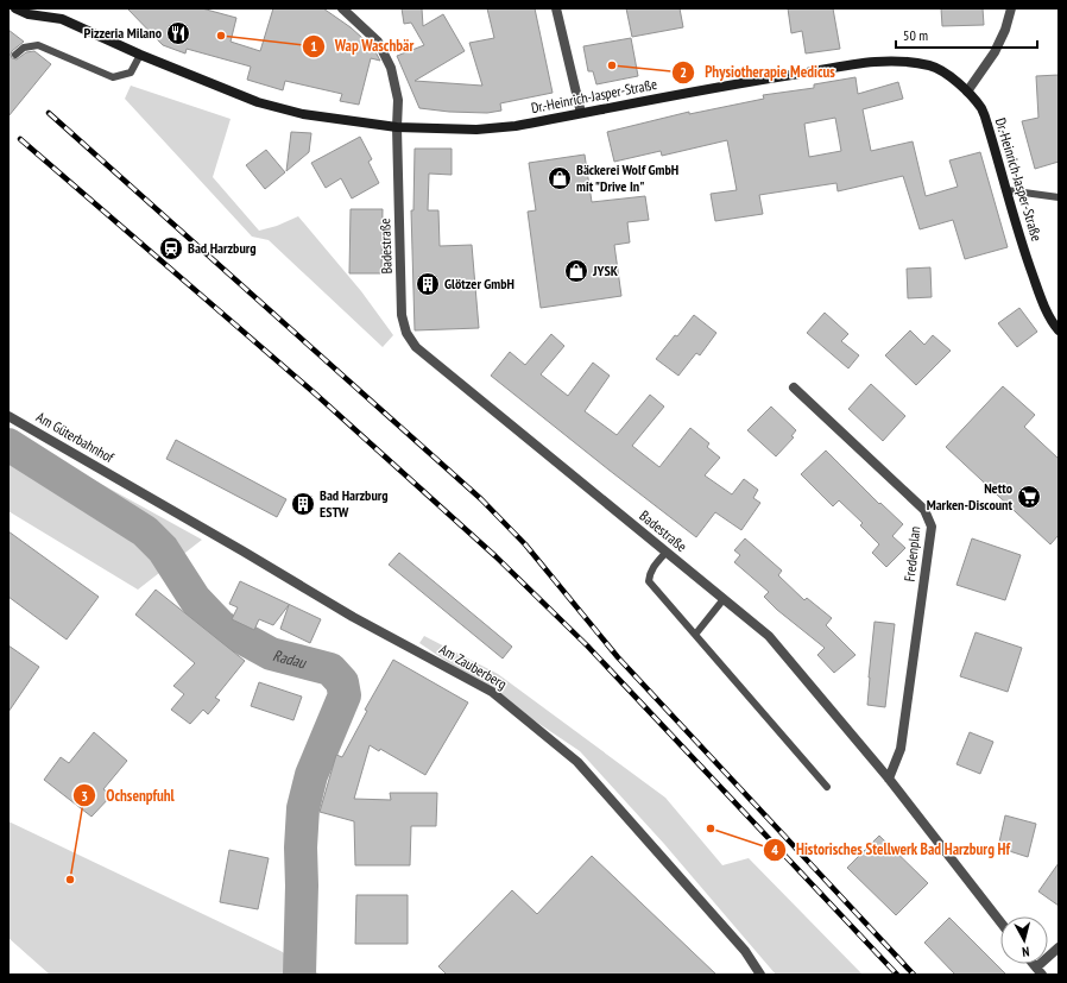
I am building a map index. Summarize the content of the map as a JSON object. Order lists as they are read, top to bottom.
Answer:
{
  "streets": {
    "main road": ["Dr.-Heinrich-Jasper-Straße"],
    "street": [
      "Badestraße",
      "Am Güterbahnhof",
      "Fredenplan",
      "Am Zauberberg"
    ]
  },
  "crossings": [
    ["Dr.-Heinrich-Jasper-Straße", "Badestraße"],
    ["Badestraße", "Fredenplan"],
    ["Am Güterbahnhof", "Am Zauberberg"]
  ],
  "water": ["Radau"],
  "places": {
    "restaurant": ["Pizzeria Milano"],
    "other": [
      "Wap Waschbär",
      "Physiotherapie Medicus",
      "Historisches Stellwerk Bad Harzburg Hf",
      "Ochsenpfuhl"
    ],
    "shop": ["Bäckerei Wolf GmbH mit \"Drive In\"", "JYSK"],
    "station": ["Bad Harzburg"],
    "building": ["Glötzer GmbH", "Bad Harzburg ESTW"],
    "supermarket": ["Netto Marken-Discount"]
  },
  "scale_bar": "50 m",
  "north": "bottom"
}
